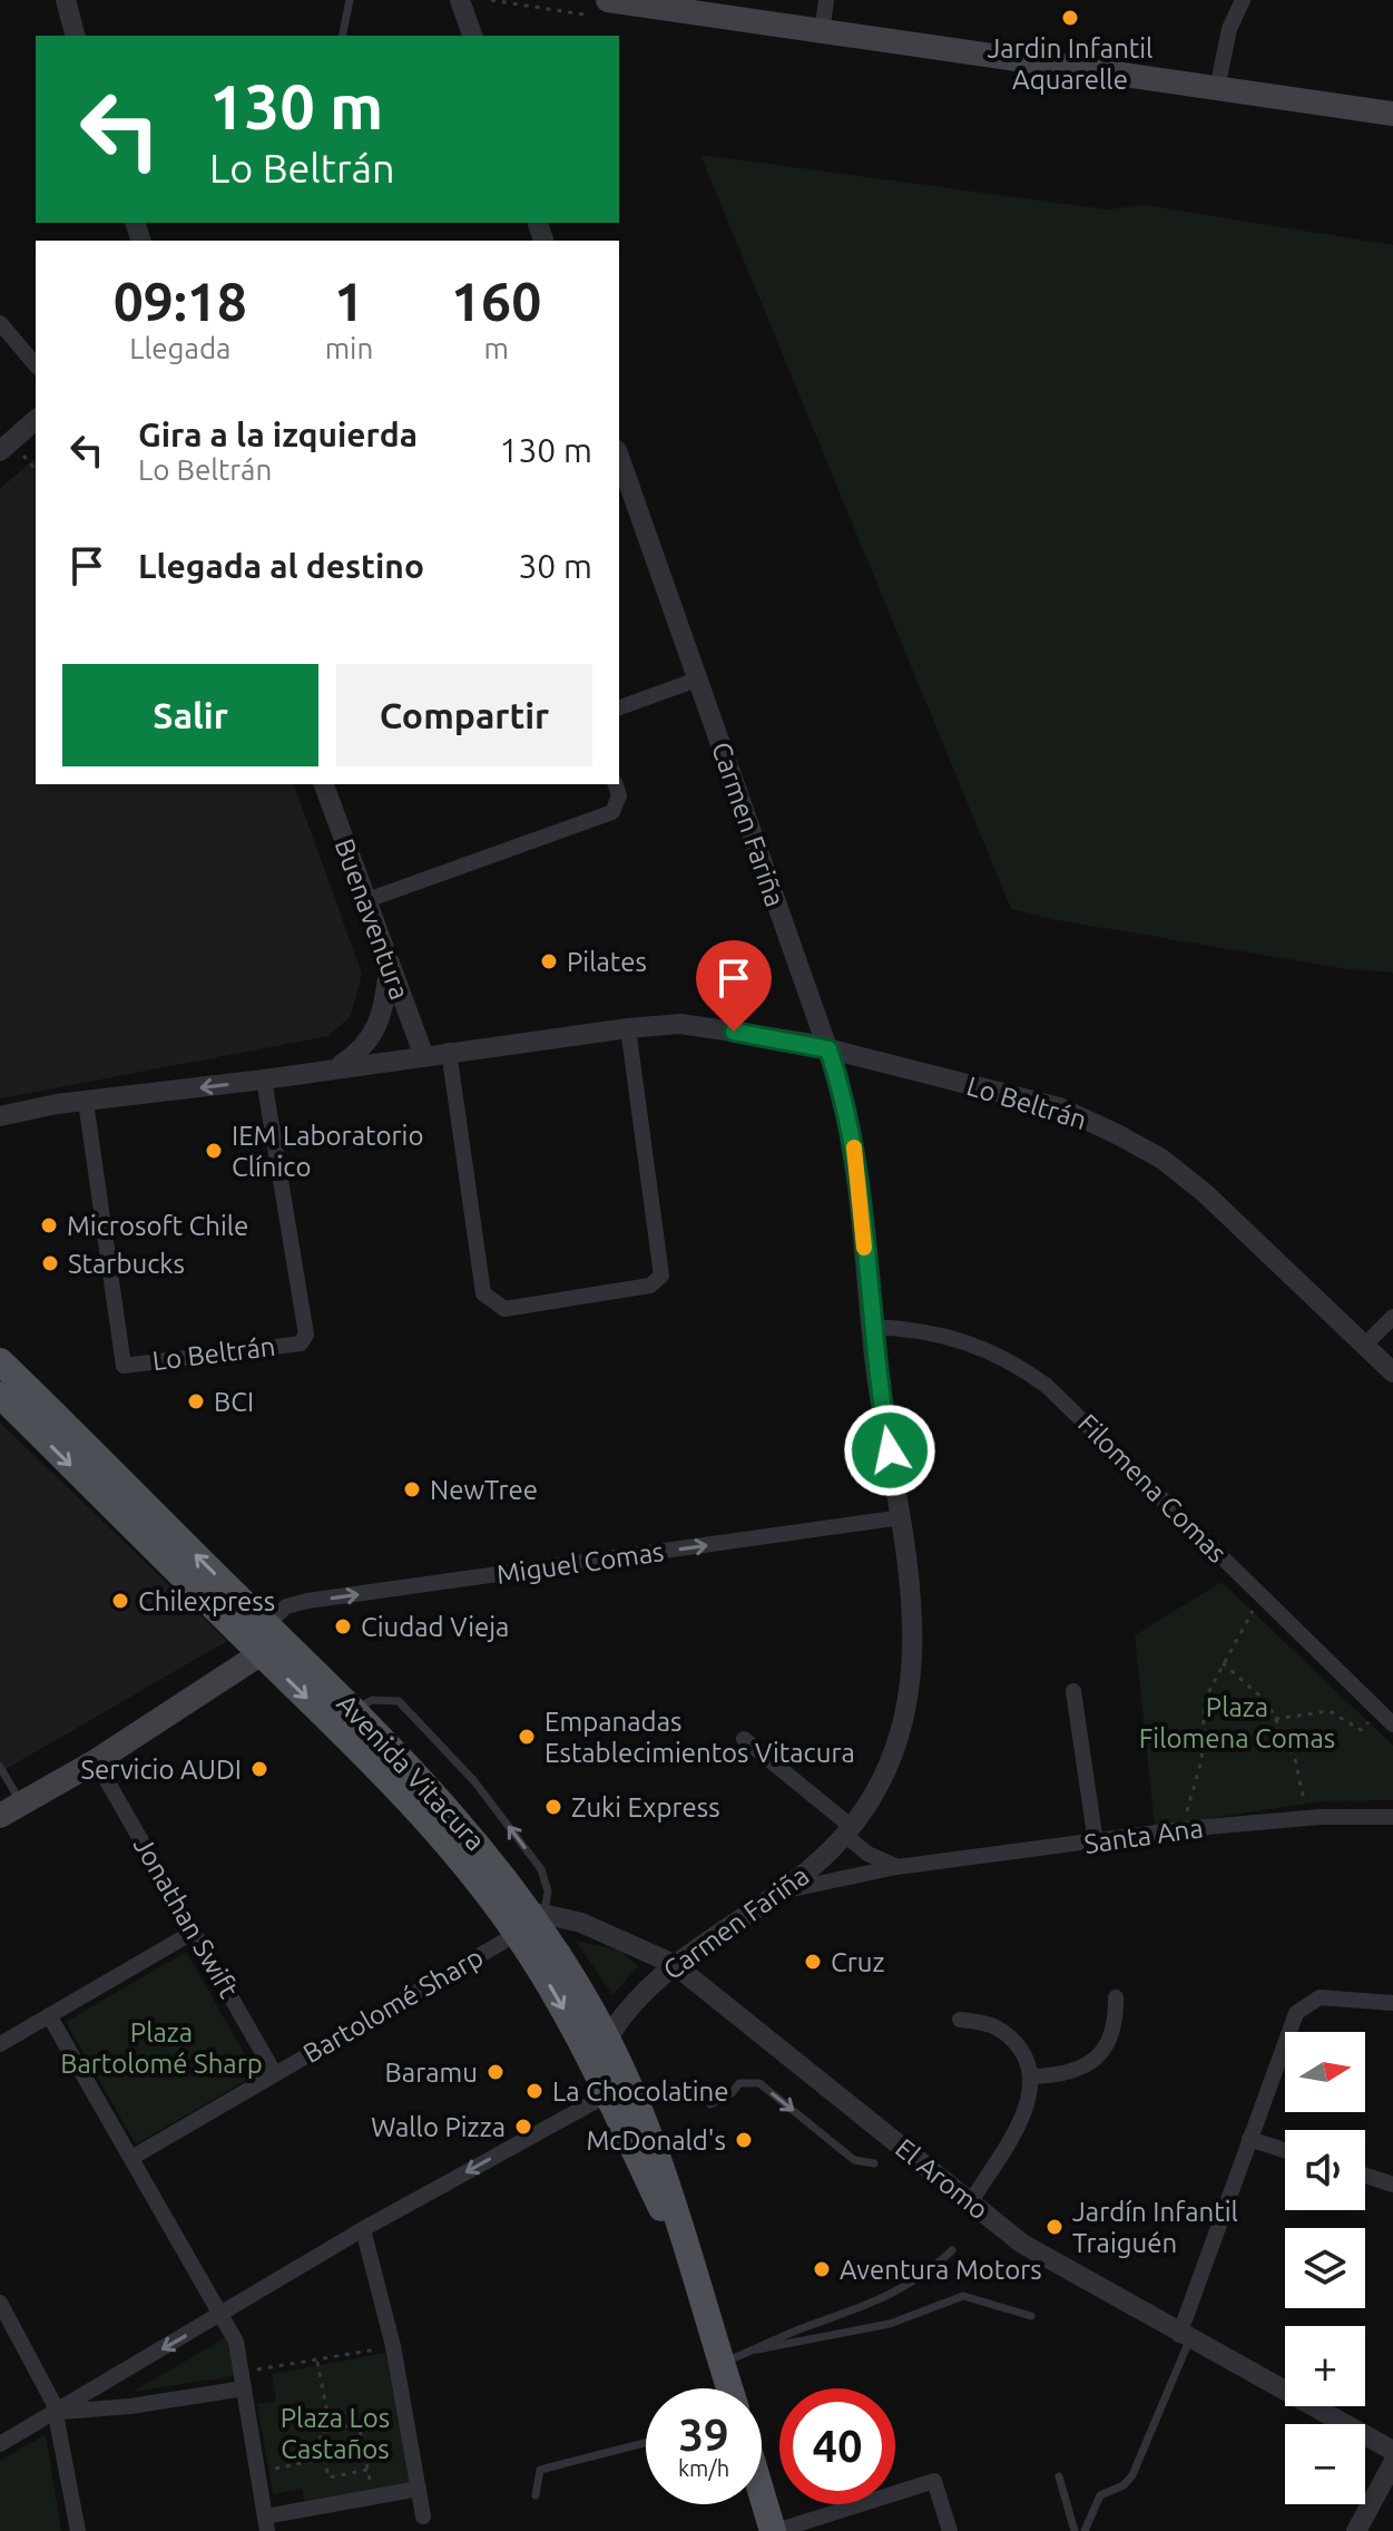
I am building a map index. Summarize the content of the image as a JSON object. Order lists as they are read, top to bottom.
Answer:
{
  "streets": {
    "main road": ["Avenida Vitacura"],
    "street": [
      "Carmen Fariña",
      "Buenaventura",
      "Lo Beltrán",
      "Filomena Comas",
      "Miguel Comas",
      "Santa Ana",
      "Jonathan Swift",
      "Bartolomé Sharp",
      "El Aromo"
    ]
  },
  "crossings": [
    ["Carmen Fariña", "Lo Beltrán"],
    ["Carmen Fariña", "Filomena Comas"],
    ["Carmen Fariña", "Miguel Comas"],
    ["Carmen Fariña", "Avenida Vitacura"],
    ["Carmen Fariña", "Santa Ana"],
    ["Carmen Fariña", "El Aromo"],
    ["Buenaventura", "Lo Beltrán"],
    ["Miguel Comas", "Avenida Vitacura"],
    ["Avenida Vitacura", "Bartolomé Sharp"],
    ["Avenida Vitacura", "El Aromo"],
    ["Jonathan Swift", "Bartolomé Sharp"],
    ["Bartolomé Sharp", "El Aromo"]
  ],
  "one_way": ["Miguel Comas"],
  "parks": ["Plaza Filomena Comas", "Plaza Bartolomé Sharp", "Plaza Los Castaños"],
  "places": [
    "Jardin Infantil Aquarelle",
    "Pilates",
    "IEM Laboratorio Clínico",
    "Microsoft Chile",
    "Starbucks",
    "BCI",
    "NewTree",
    "Chilexpress",
    "Ciudad Vieja",
    "Empanadas Establecimientos Vitacura",
    "Servicio AUDI",
    "Zuki Express",
    "Cruz",
    "Baramu",
    "La Chocolatine",
    "Wallo Pizza",
    "McDonald's",
    "Jardín Infantil Traiguén",
    "Aventura Motors"
  ],
  "north": "right",
  "page": {
    "turn": ["130 m", "Lo Beltrán"],
    "eta": [
      "09:18",
      "Llegada",
      "1",
      "min",
      "160",
      "m"
    ],
    "list": [
      {
        "name": "Gira a la izquierda",
        "note": "Lo Beltrán",
        "value": "130 m"
      },
      {
        "name": "Llegada al destino",
        "value": "30 m"
      }
    ],
    "buttons": ["Salir", "Compartir"],
    "map_buttons": ["+", "−"],
    "speed": "39 km/h",
    "limit": "40"
  }
}
